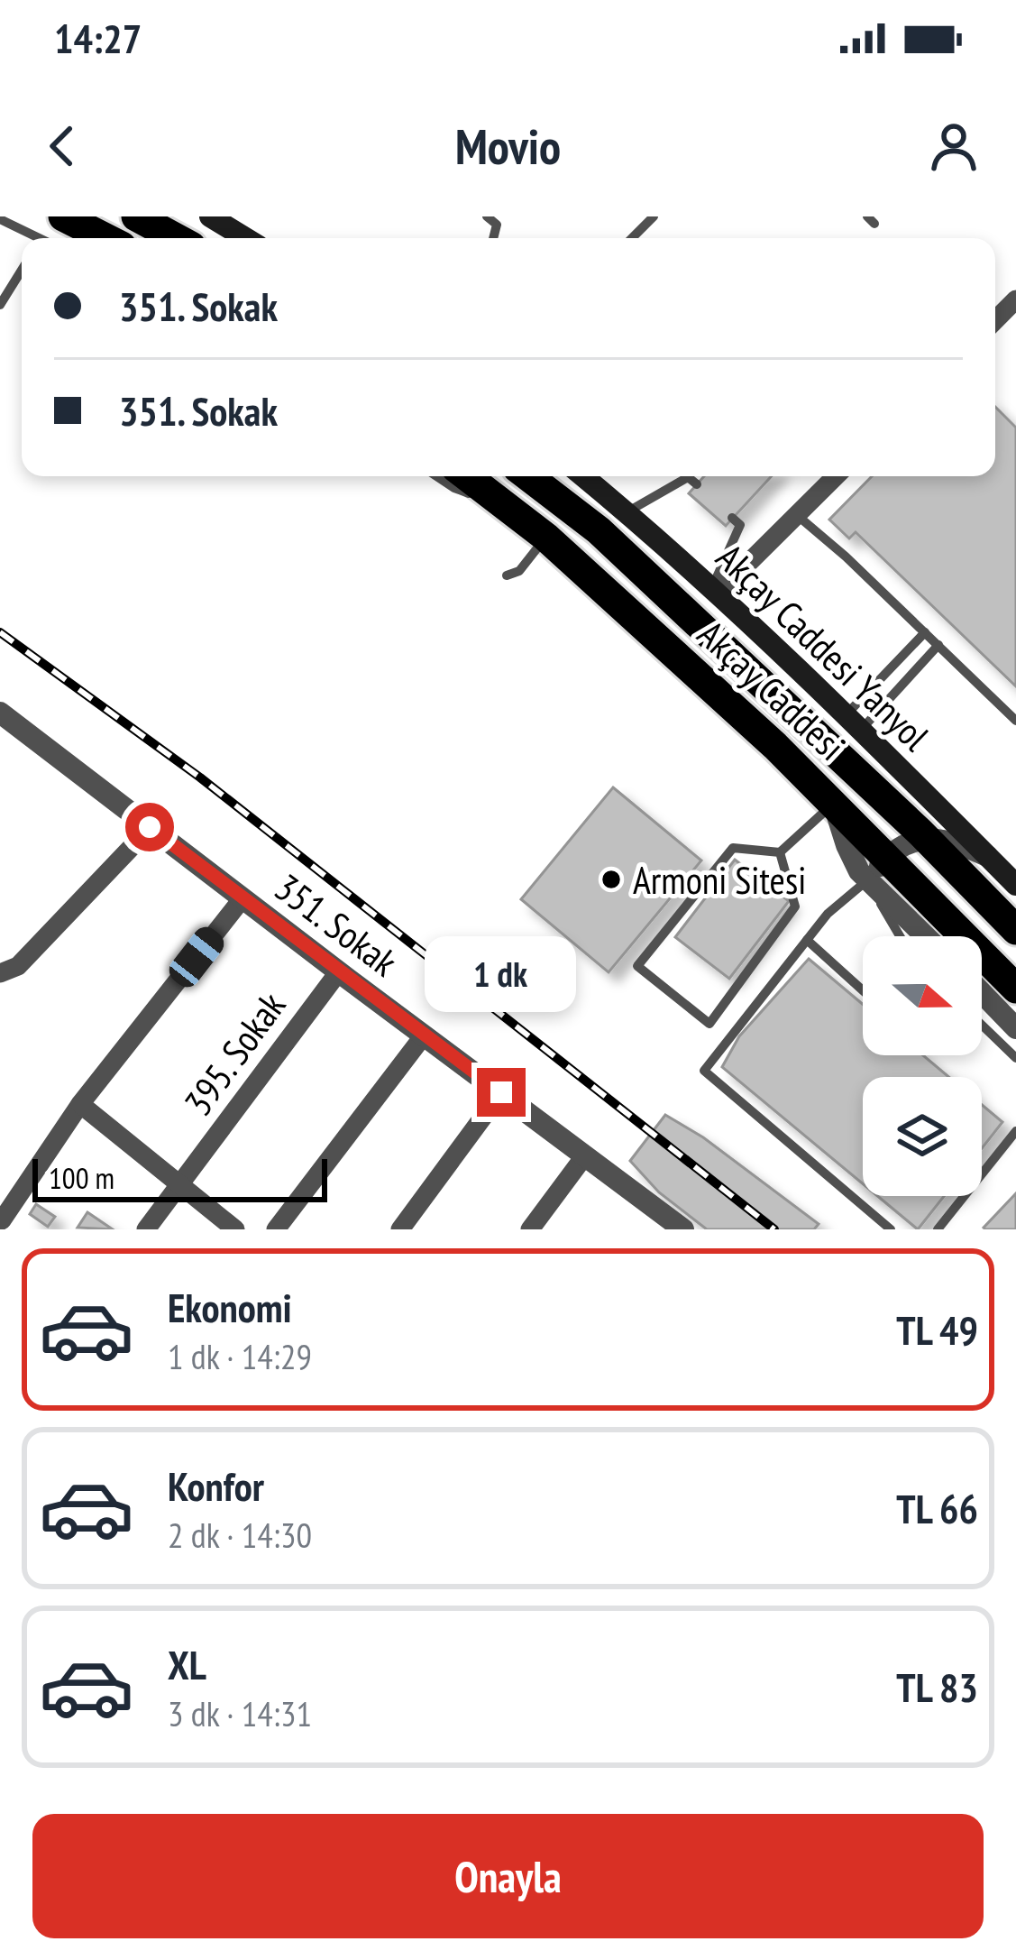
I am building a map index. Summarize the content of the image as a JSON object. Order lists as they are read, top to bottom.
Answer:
{
  "streets": {
    "highway": ["Akçay Caddesi"],
    "main road": ["Akçay Caddesi Yanyol"],
    "street": ["351. Sokak", "395. Sokak"]
  },
  "crossings": [
    ["351. Sokak", "395. Sokak"]
  ],
  "places": ["Armoni Sitesi"],
  "scale_bar": "100 m",
  "north": "right",
  "page": {
    "status": "14:27",
    "header": "Movio",
    "banner": ["351. Sokak", "351. Sokak"],
    "bubble": "1 dk",
    "scale": "100 m",
    "list": [
      {
        "name": "Ekonomi",
        "note": "1 dk · 14:29",
        "value": "TL 49"
      },
      {
        "name": "Konfor",
        "note": "2 dk · 14:30",
        "value": "TL 66"
      },
      {
        "name": "XL",
        "note": "3 dk · 14:31",
        "value": "TL 83"
      }
    ],
    "buttons": "Onayla"
  }
}
